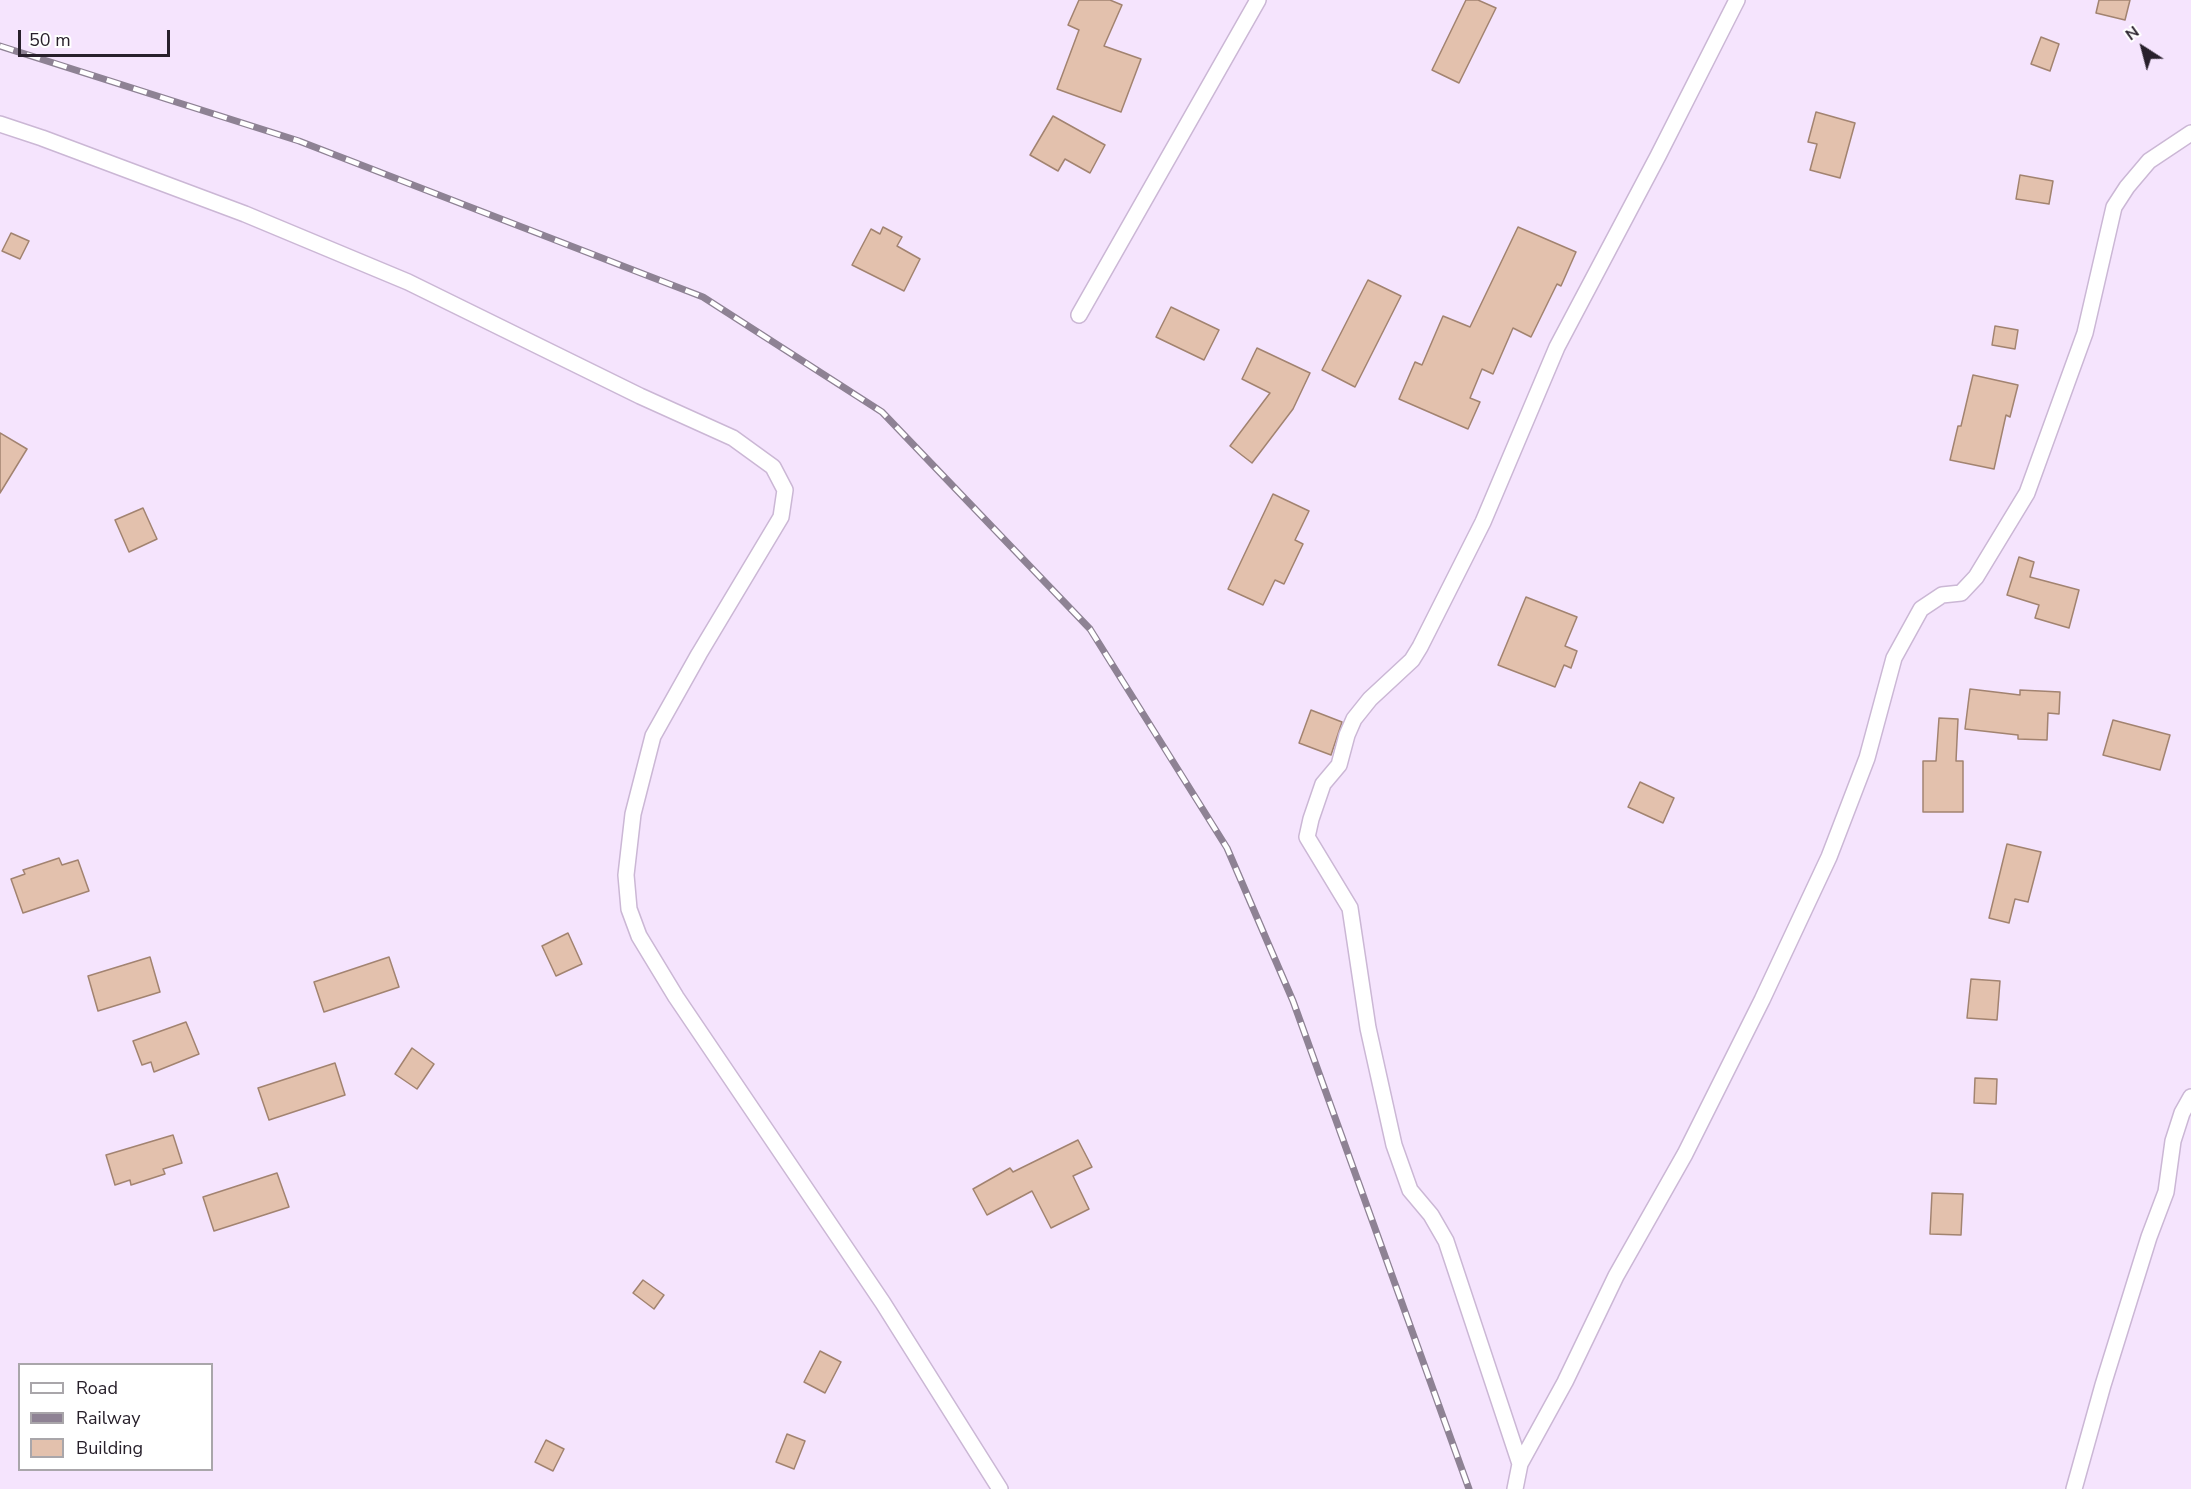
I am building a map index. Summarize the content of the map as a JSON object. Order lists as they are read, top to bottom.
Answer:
{
  "legend": ["Road", "Railway", "Building"],
  "scale_bar": "50 m",
  "north": "top left"
}
